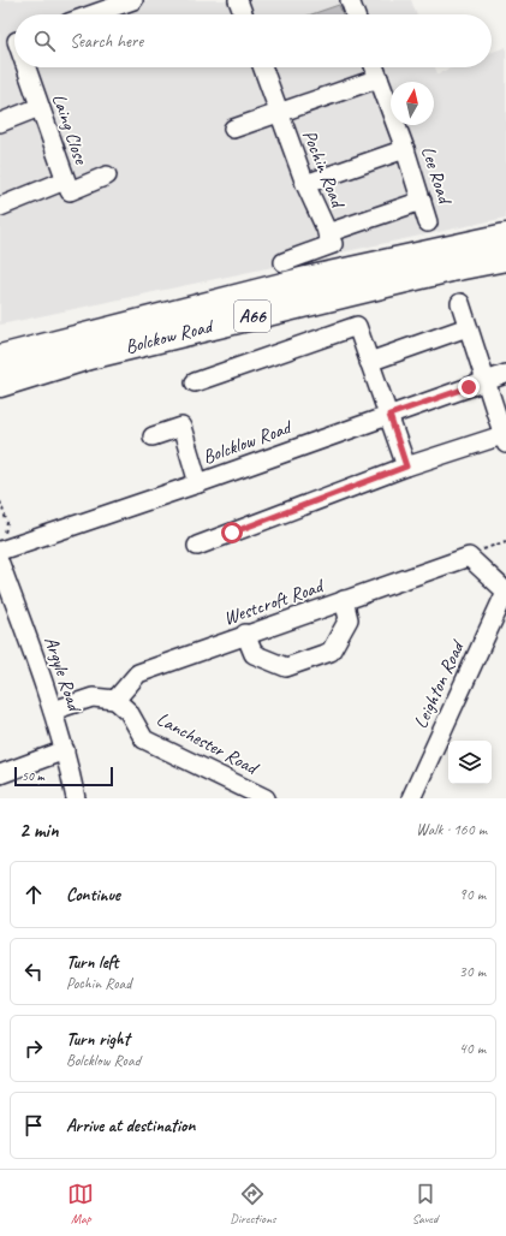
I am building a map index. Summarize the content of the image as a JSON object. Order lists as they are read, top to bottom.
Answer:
{
  "streets": {
    "highway": ["A66", "Bolckow Road"],
    "street": [
      "Laing Close",
      "Pochin Road",
      "Lee Road",
      "Bolcklow Road",
      "Westcroft Road",
      "Argyle Road",
      "Leighton Road",
      "Lanchester Road"
    ]
  },
  "crossings": [
    ["Bolcklow Road", "Argyle Road"],
    ["Westcroft Road", "Lanchester Road"]
  ],
  "scale_bar": "50 m",
  "north": "top",
  "page": {
    "search": "Search here",
    "scale": "50 m",
    "heading": ["2 min", "Walk · 160 m"],
    "list": [
      ["Continue", "90 m"],
      ["Turn left", "Pochin Road", "30 m"],
      ["Turn right", "Bolcklow Road", "40 m"],
      "Arrive at destination"
    ],
    "nav": ["Map", "Directions", "Saved"]
  }
}
